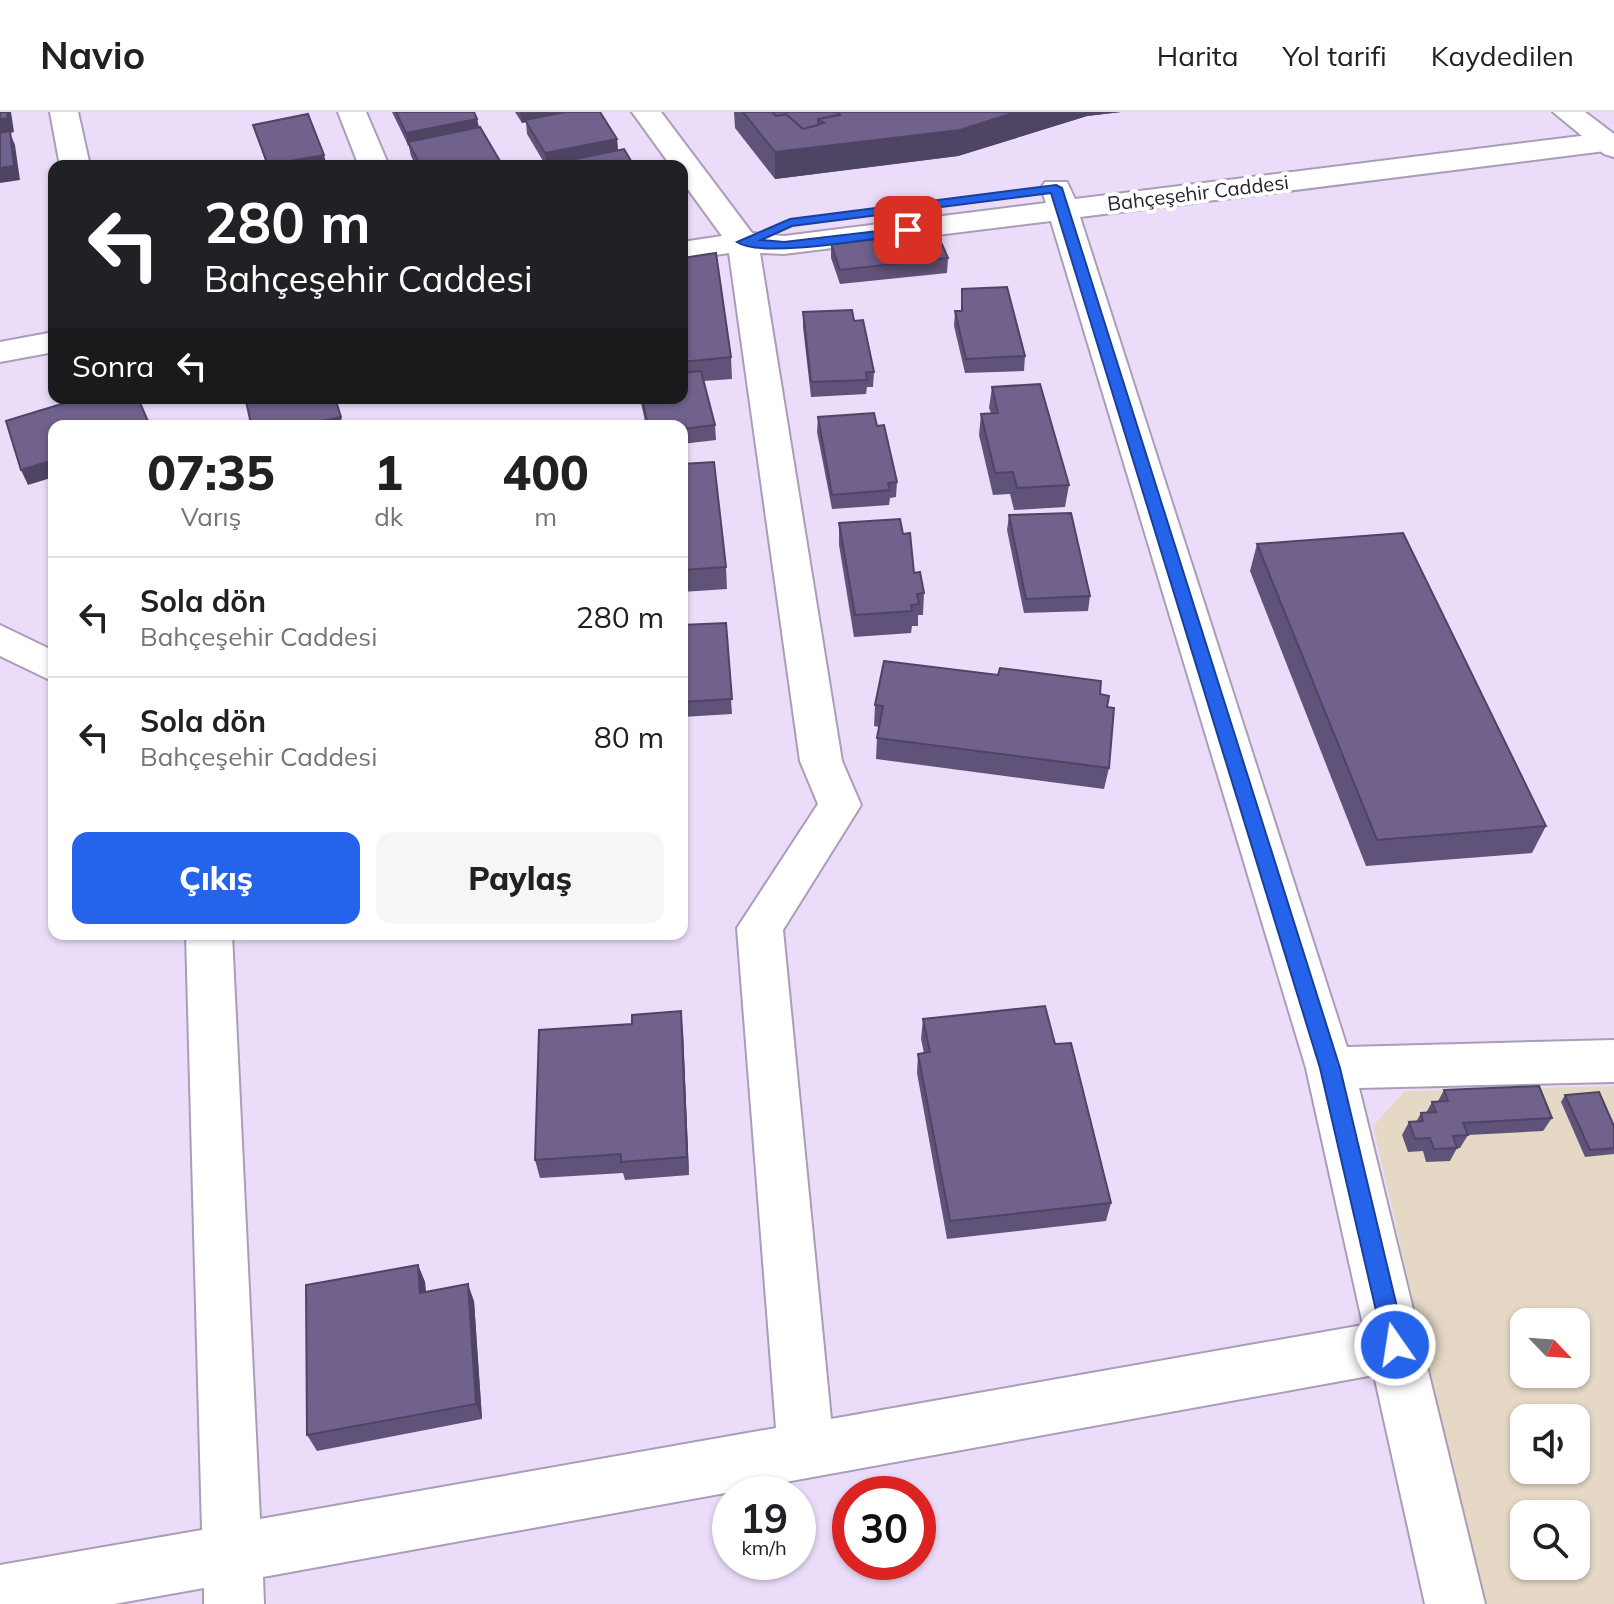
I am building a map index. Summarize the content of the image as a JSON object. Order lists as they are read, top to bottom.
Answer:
{
  "streets": {
    "main road": ["Bahçeşehir Caddesi"]
  },
  "north": "bottom right",
  "page": {
    "header": "Navio",
    "nav": ["Harita", "Yol tarifi", "Kaydedilen"],
    "turn": ["280 m", "Bahçeşehir Caddesi"],
    "then": "Sonra",
    "eta": [
      "07:35",
      "Varış",
      "1",
      "dk",
      "400",
      "m"
    ],
    "list": [
      {
        "name": "Sola dön",
        "note": "Bahçeşehir Caddesi",
        "value": "280 m"
      },
      {
        "name": "Sola dön",
        "note": "Bahçeşehir Caddesi",
        "value": "80 m"
      }
    ],
    "buttons": ["Çıkış", "Paylaş"],
    "speed": "19 km/h",
    "limit": "30"
  }
}
